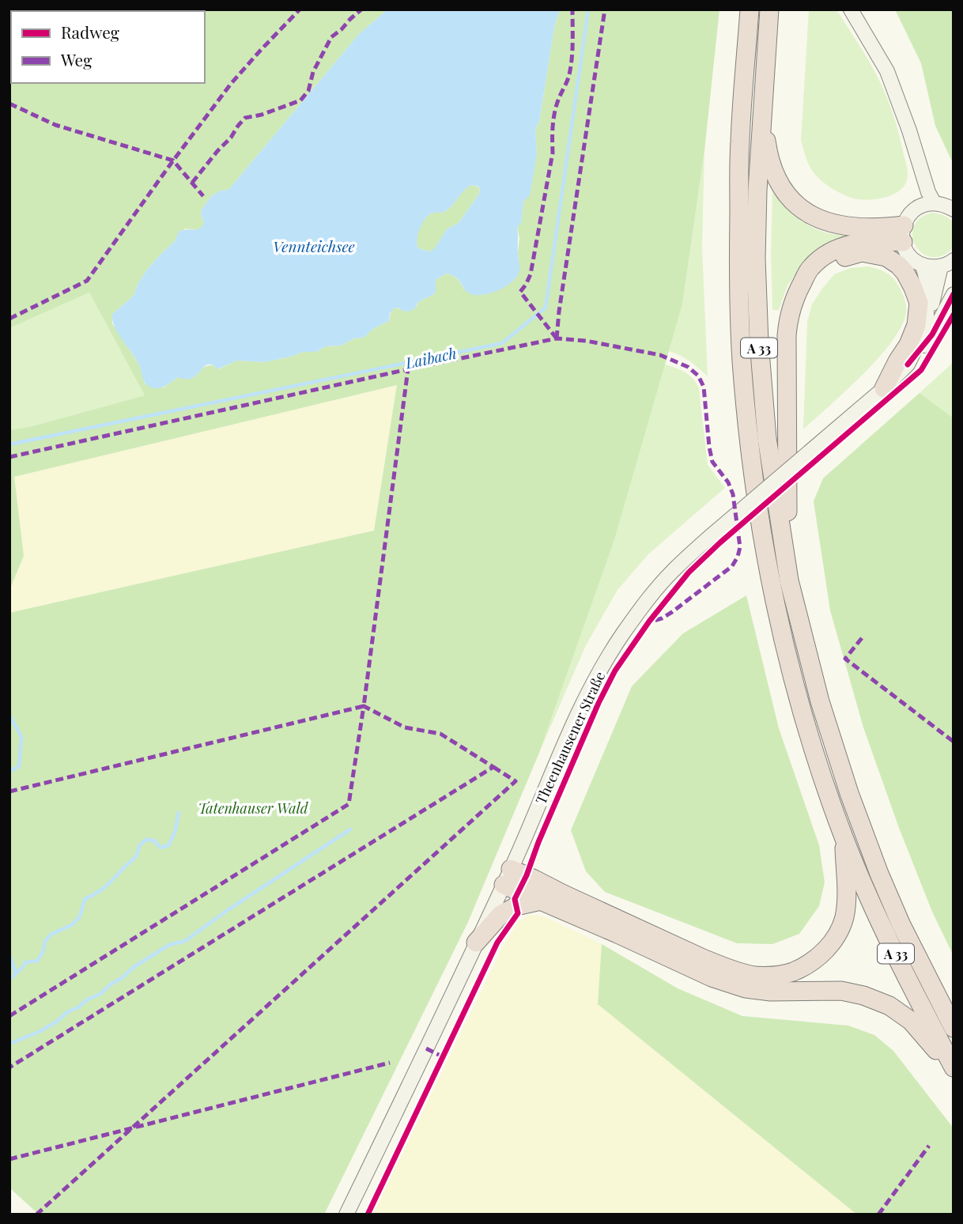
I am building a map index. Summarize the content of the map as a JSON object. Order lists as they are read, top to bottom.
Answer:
{
  "streets": {
    "highway": ["A 33"],
    "main road": ["Theenhausener Straße"]
  },
  "water": ["Vennteichsee", "Laibach"],
  "parks": ["Tatenhauser Wald"],
  "legend": ["Radweg", "Weg"]
}
